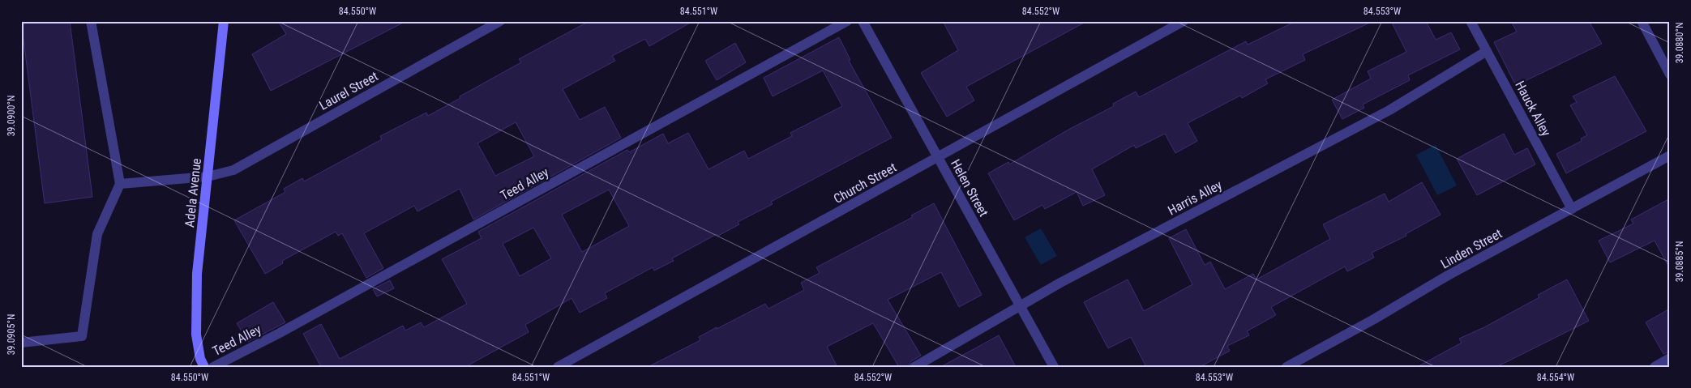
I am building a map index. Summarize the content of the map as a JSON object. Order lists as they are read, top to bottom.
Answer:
{
  "streets": {
    "street": [
      "Laurel Street",
      "Hauck Alley",
      "Church Street",
      "Teed Alley",
      "Helen Street",
      "Adela Avenue",
      "Harris Alley",
      "Linden Street"
    ]
  },
  "crossings": [
    ["Laurel Street", "Adela Avenue"],
    ["Hauck Alley", "Harris Alley"],
    ["Hauck Alley", "Linden Street"],
    ["Church Street", "Helen Street"],
    ["Helen Street", "Harris Alley"]
  ],
  "coordinates": [
    "84.550°W",
    "84.551°W",
    "84.552°W",
    "84.553°W",
    "39.0880°N",
    "39.0900°N",
    "39.0885°N",
    "39.0905°N",
    "84.554°W"
  ]
}
